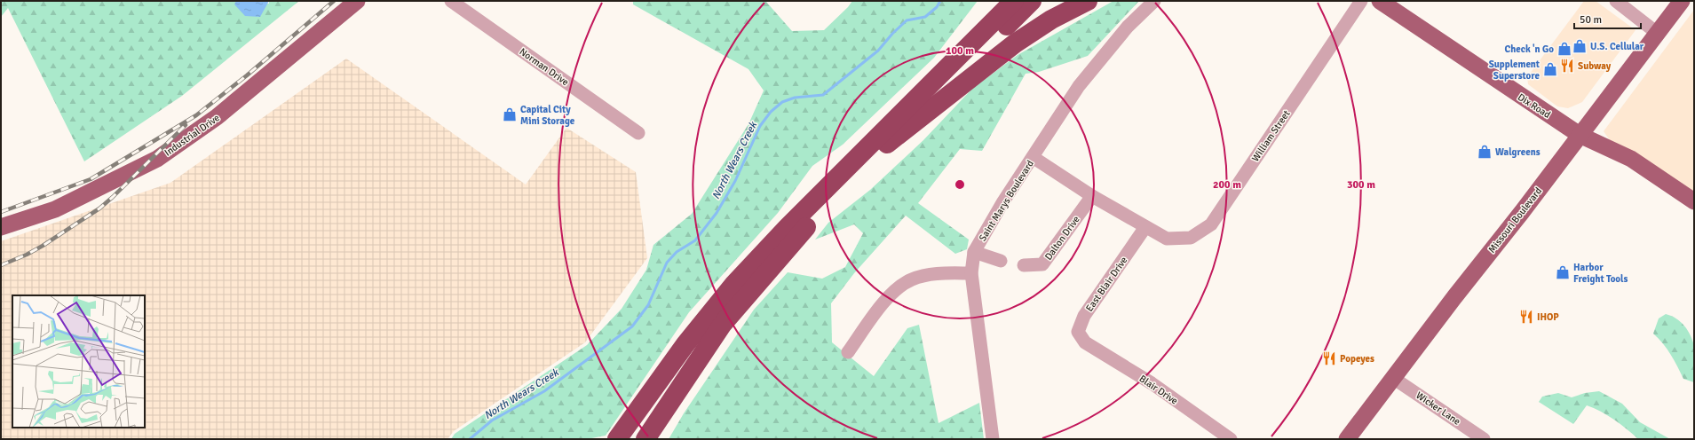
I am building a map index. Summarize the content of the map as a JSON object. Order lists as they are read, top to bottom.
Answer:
{
  "streets": {
    "main road": ["Dix Road", "Industrial Drive", "Missouri Boulevard"],
    "street": [
      "Norman Drive",
      "William Street",
      "Saint Marys Boulevard",
      "Dalton Drive",
      "East Blair Drive",
      "Blair Drive",
      "Wicker Lane"
    ]
  },
  "crossings": [
    ["Dix Road", "Missouri Boulevard"],
    ["William Street", "Saint Marys Boulevard"],
    ["William Street", "Dalton Drive"],
    ["William Street", "East Blair Drive"],
    ["Missouri Boulevard", "Wicker Lane"],
    ["East Blair Drive", "Blair Drive"]
  ],
  "water": ["North Wears Creek"],
  "places": {
    "shop": [
      "U.S. Cellular",
      "Check 'n Go",
      "Supplement Superstore",
      "Capital City Mini Storage",
      "Walgreens",
      "Harbor Freight Tools"
    ],
    "restaurant": ["Subway", "IHOP", "Popeyes"]
  },
  "scale_bar": "50 m",
  "rings": ["100 m", "200 m", "300 m"]
}
